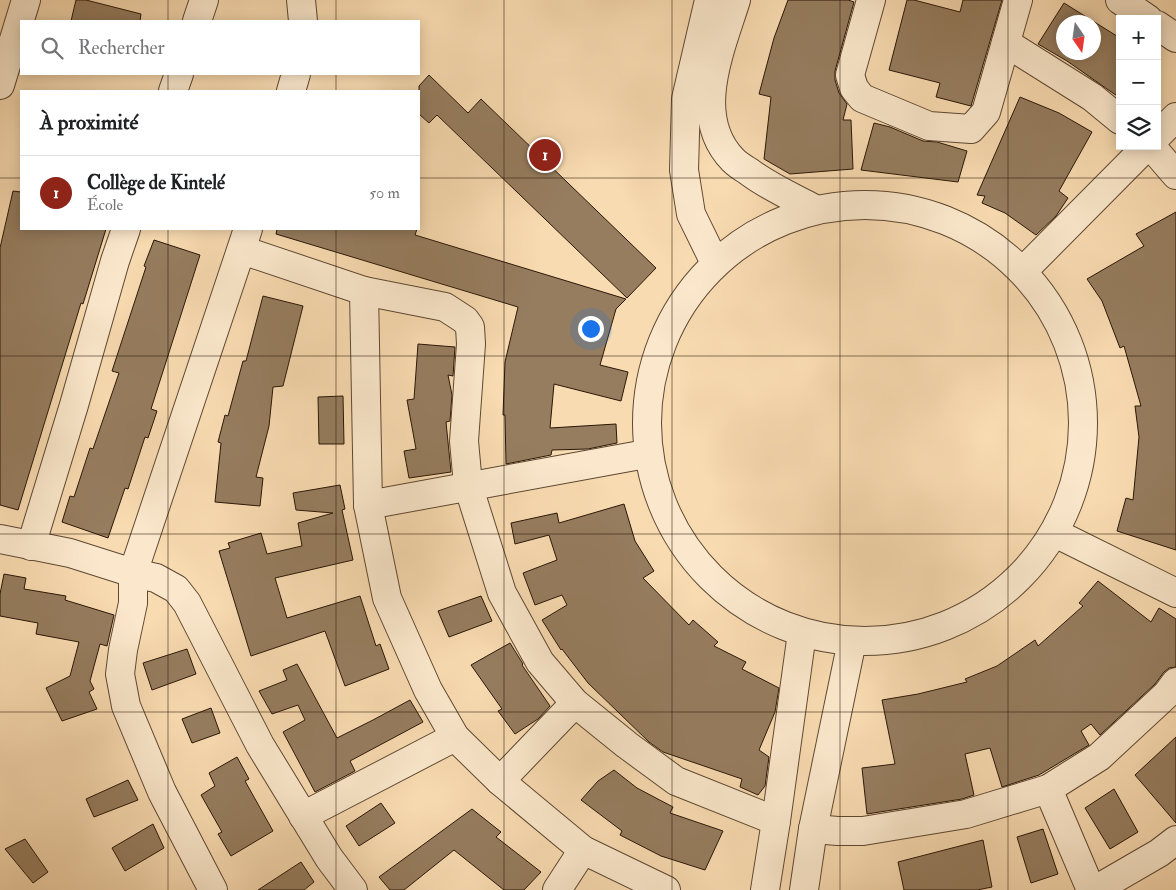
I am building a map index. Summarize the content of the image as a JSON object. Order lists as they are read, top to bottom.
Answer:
{
  "north": "bottom",
  "page": {
    "map_buttons": ["+", "−"],
    "search": "Rechercher",
    "heading": "À proximité",
    "pins": "1",
    "list": [
      {
        "mark": "1",
        "name": "Collège de Kintelé",
        "note": "École",
        "value": "50 m"
      }
    ]
  }
}
